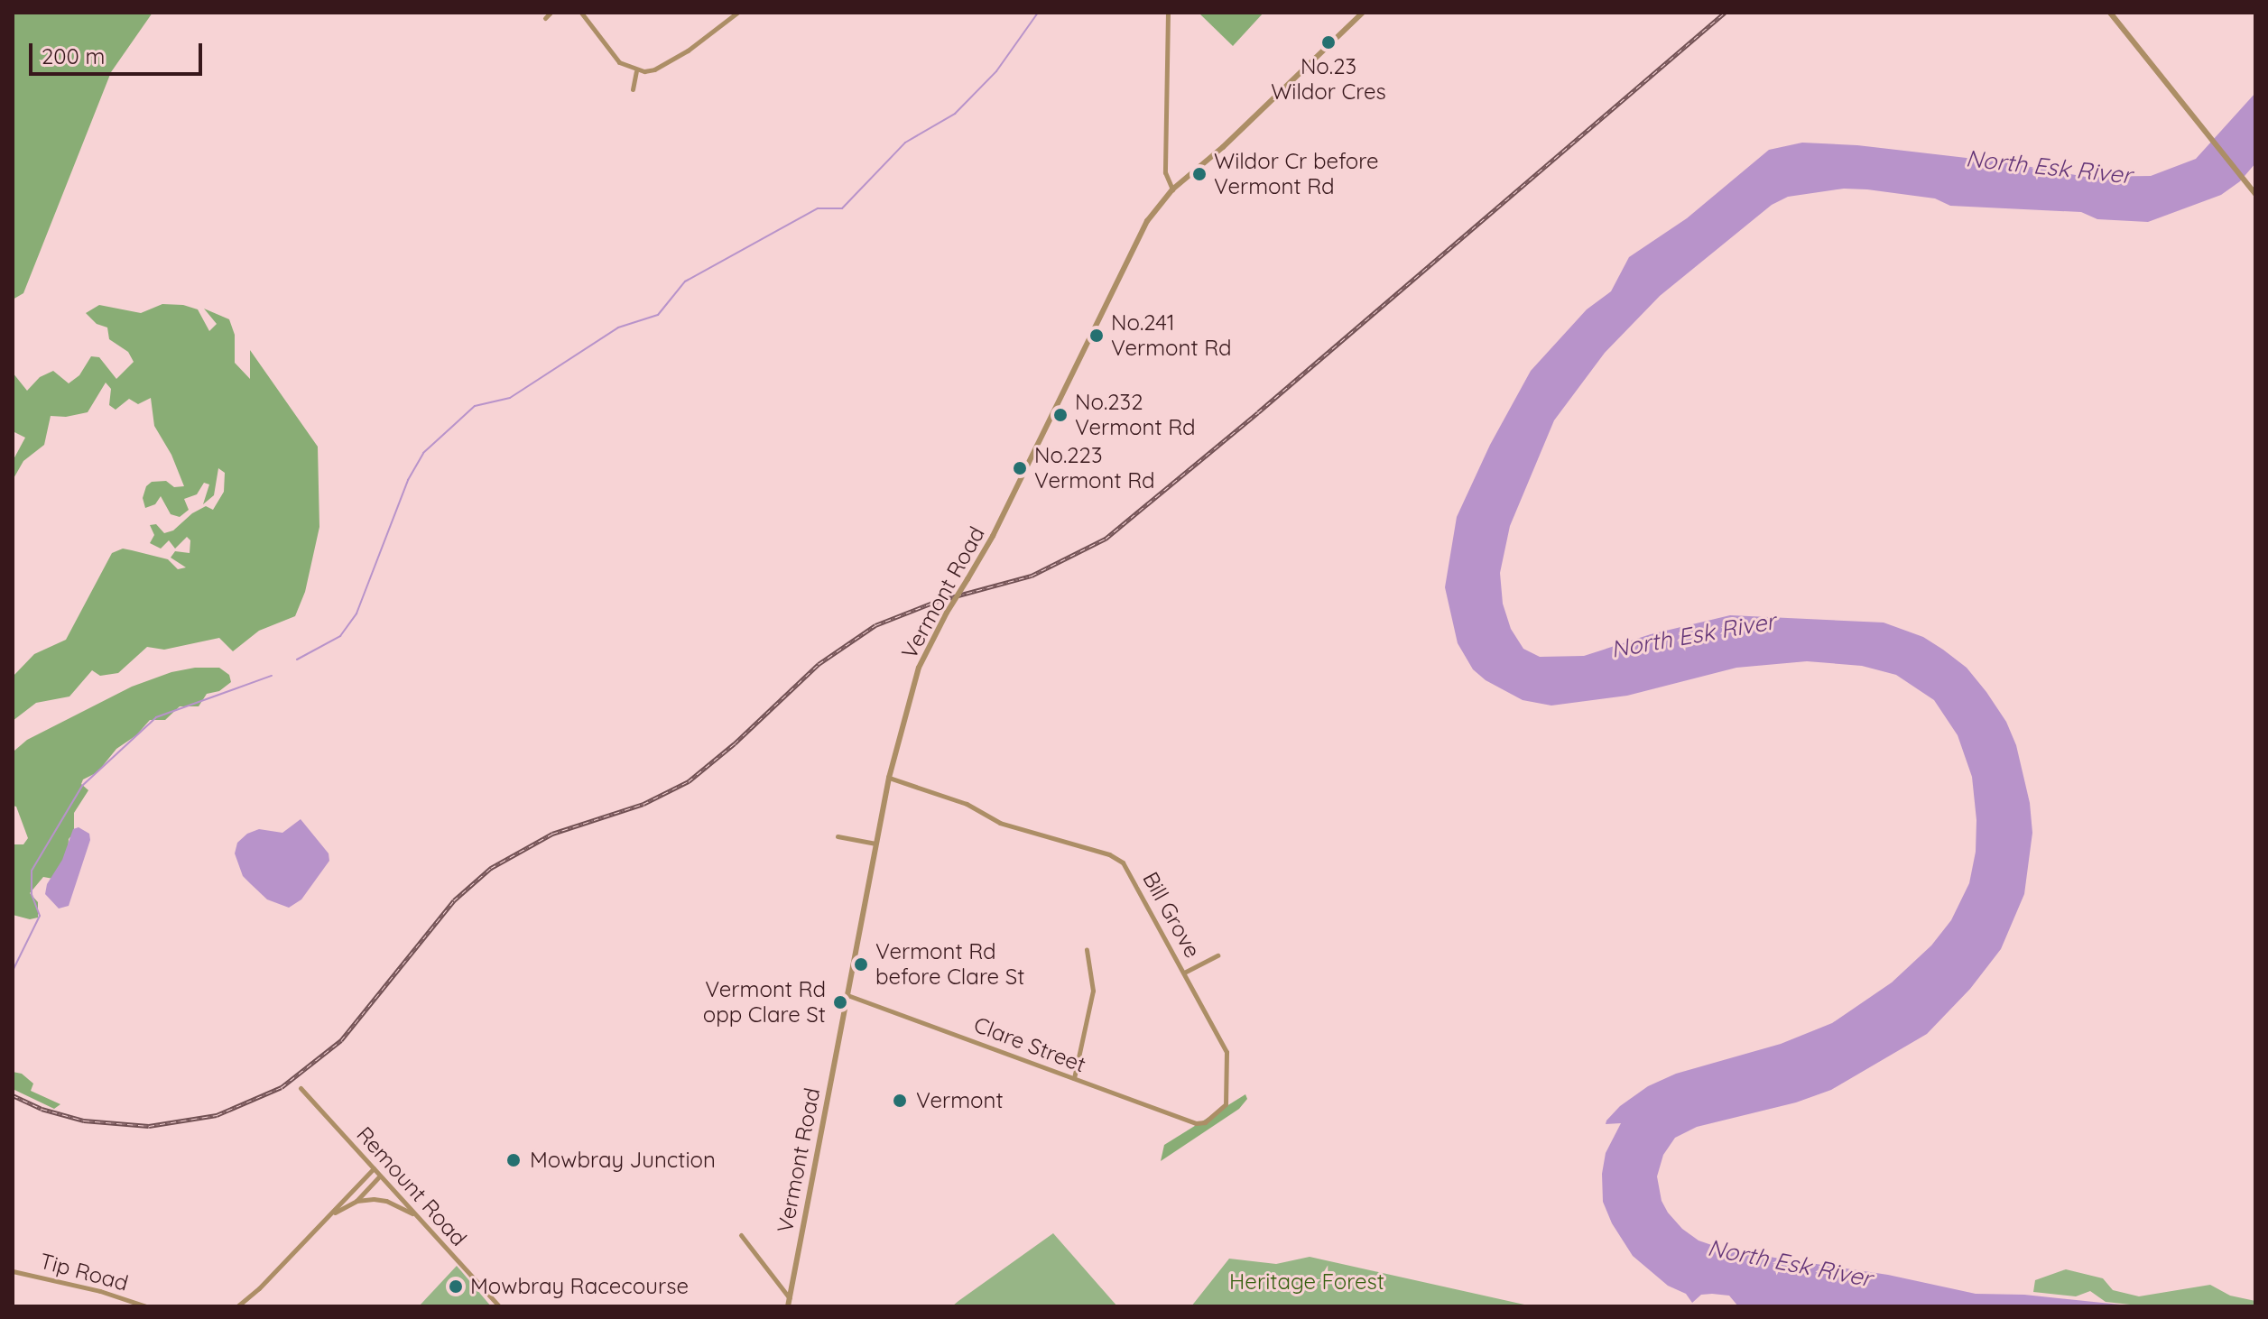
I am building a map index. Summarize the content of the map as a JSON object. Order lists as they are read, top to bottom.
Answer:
{
  "streets": {
    "street": [
      "Vermont Road",
      "Bill Grove",
      "Clare Street",
      "Remount Road",
      "Tip Road"
    ]
  },
  "crossings": [
    ["Vermont Road", "Bill Grove"],
    ["Vermont Road", "Clare Street"],
    ["Bill Grove", "Clare Street"]
  ],
  "water": ["North Esk River"],
  "parks": ["Heritage Forest"],
  "places": [
    "No.23 Wildor Cres",
    "Wildor Cr before Vermont Rd",
    "No.241 Vermont Rd",
    "No.232 Vermont Rd",
    "No.223 Vermont Rd",
    "Vermont Rd before Clare St",
    "Vermont Rd opp Clare St",
    "Vermont",
    "Mowbray Junction",
    "Mowbray Racecourse"
  ],
  "scale_bar": "200 m"
}
